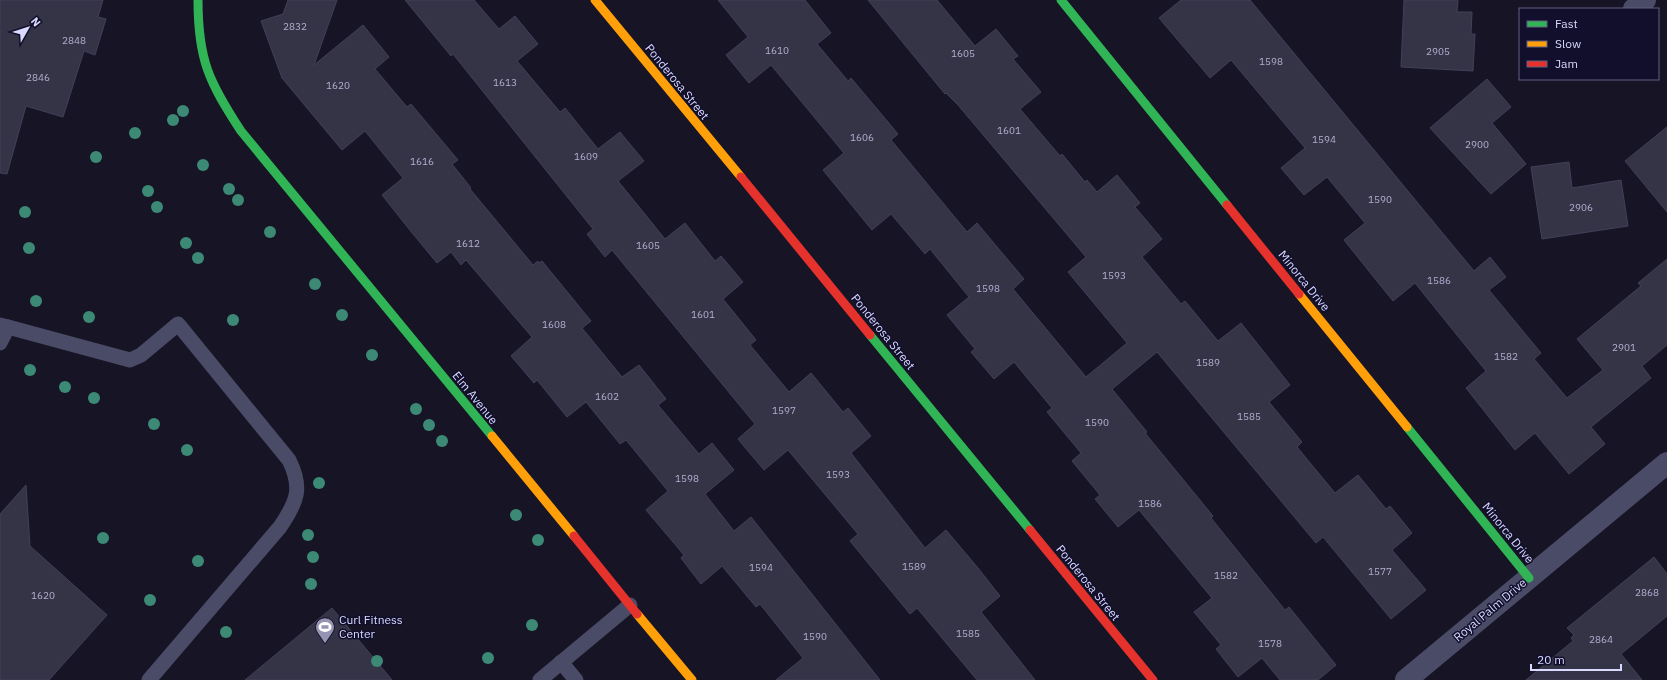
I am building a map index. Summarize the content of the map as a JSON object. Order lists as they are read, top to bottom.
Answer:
{
  "streets": {
    "street": [
      "Ponderosa Street",
      "Minorca Drive",
      "Elm Avenue",
      "Royal Palm Drive"
    ]
  },
  "crossings": [
    ["Minorca Drive", "Royal Palm Drive"]
  ],
  "places": {
    "sports": ["Curl Fitness Center"]
  },
  "house_numbers": [
    "2832",
    "2848",
    "1610",
    "2905",
    "1605",
    "1598",
    "2846",
    "1613",
    "1620",
    "1601",
    "1606",
    "1594",
    "2900",
    "1609",
    "1616",
    "1590",
    "2906",
    "1612",
    "1605",
    "1593",
    "1586",
    "1598",
    "1601",
    "1608",
    "2901",
    "1582",
    "1589",
    "1602",
    "1597",
    "1585",
    "1590",
    "1593",
    "1598",
    "1586",
    "1589",
    "1594",
    "1577",
    "1582",
    "2868",
    "1620",
    "1585",
    "1590",
    "2864",
    "1578"
  ],
  "legend": ["Fast", "Slow", "Jam"],
  "scale_bar": "20 m",
  "north": "top right"
}
